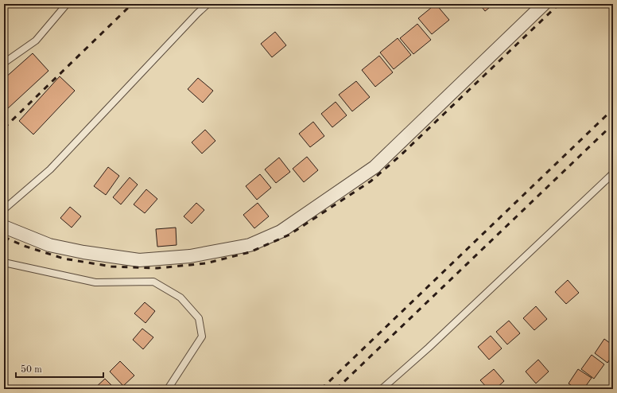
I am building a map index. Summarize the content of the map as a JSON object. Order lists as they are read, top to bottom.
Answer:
{
  "scale_bar": "50 m"
}
